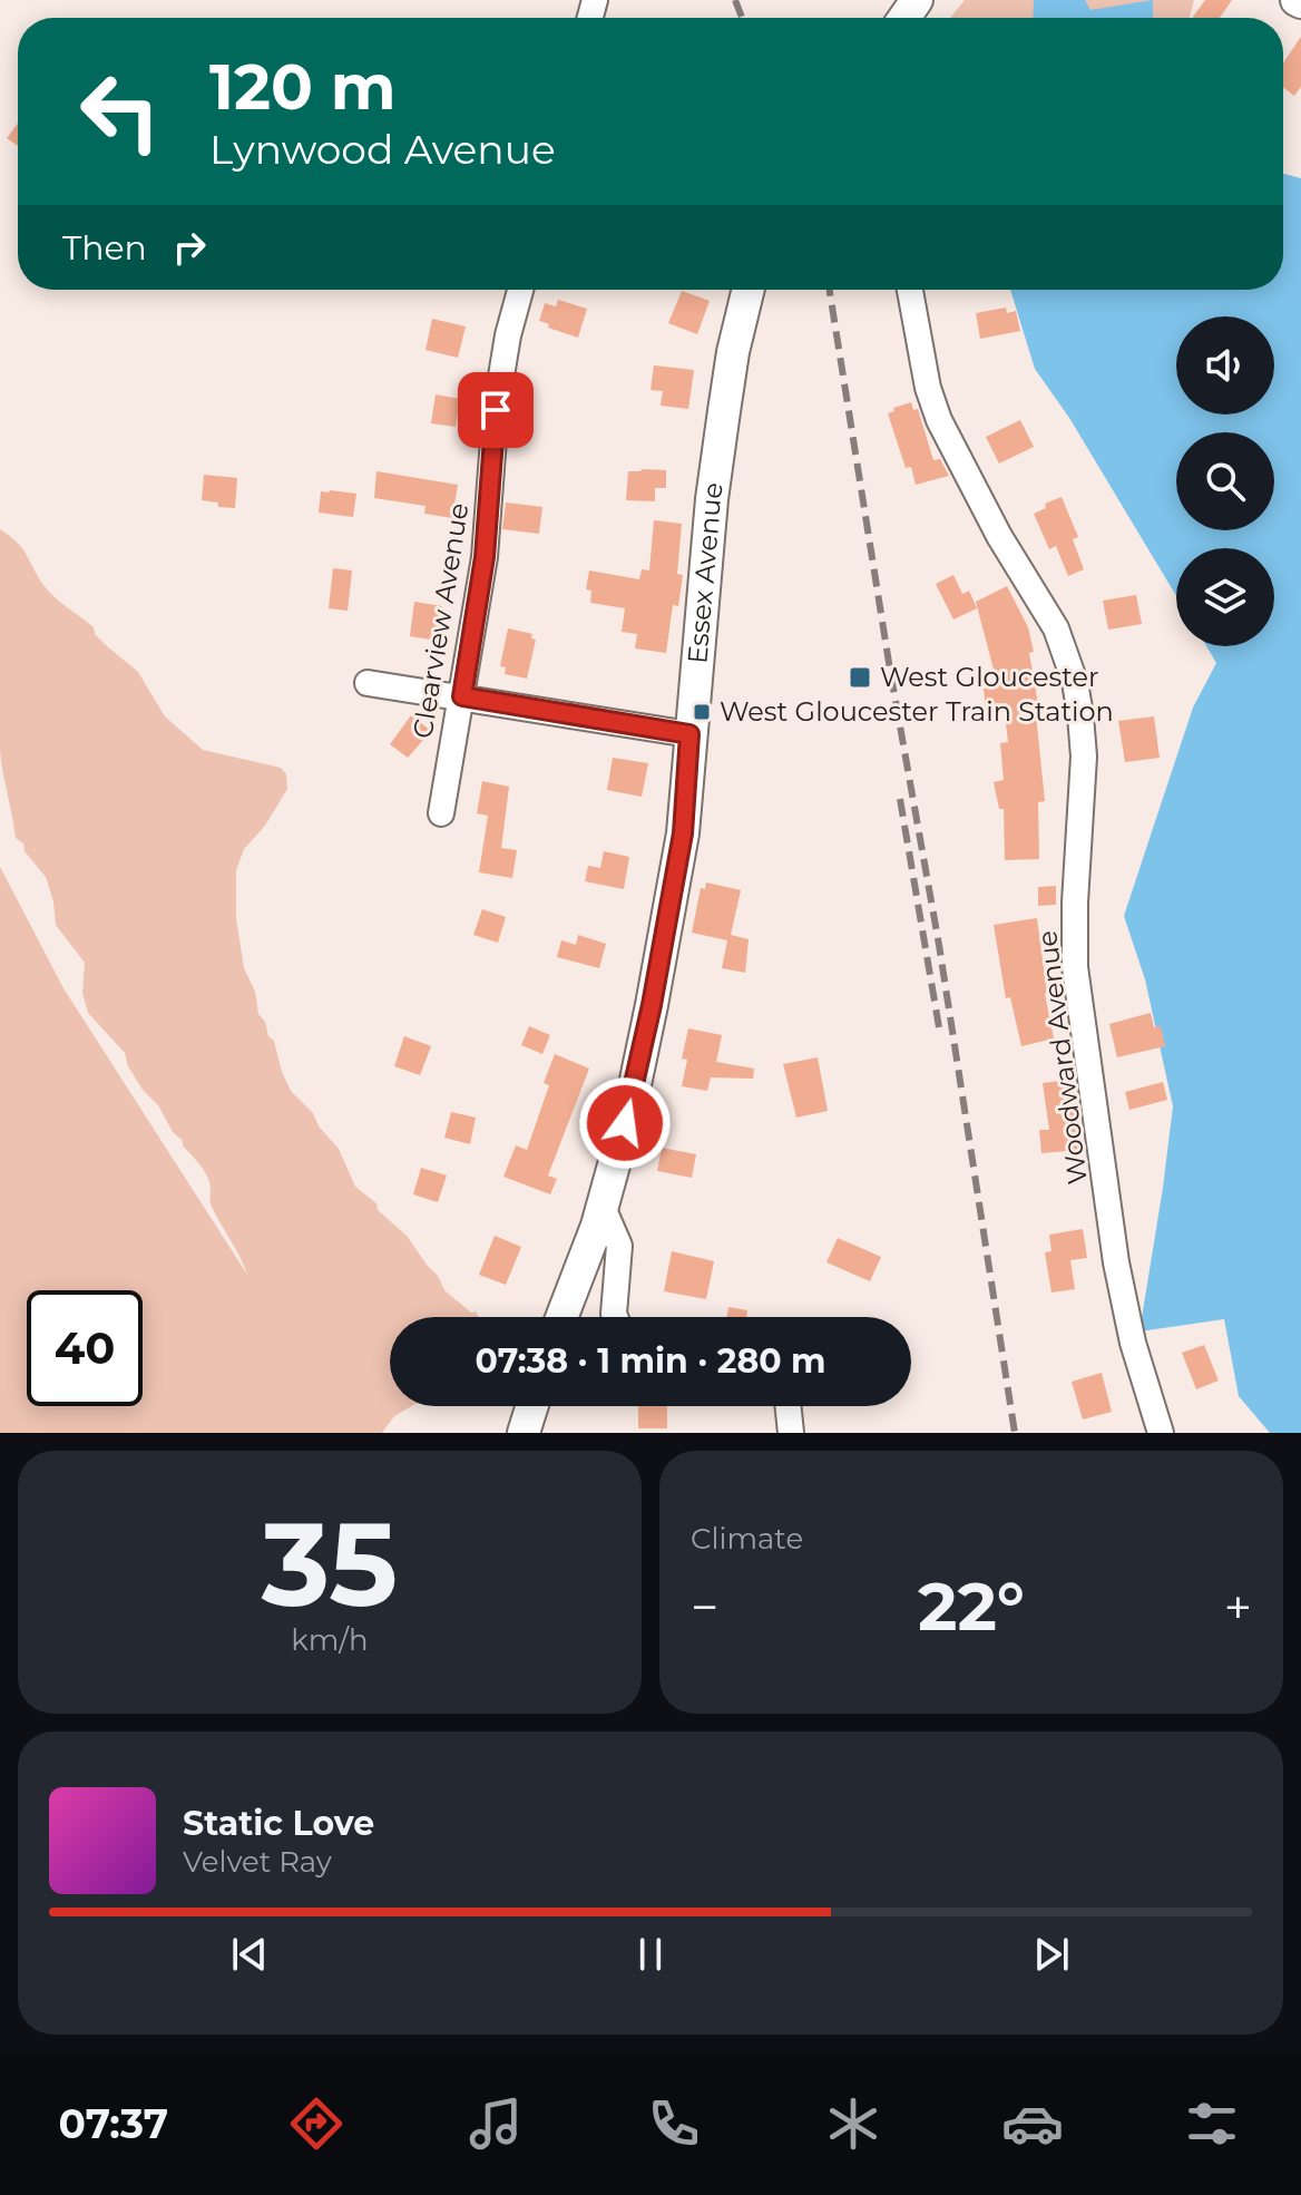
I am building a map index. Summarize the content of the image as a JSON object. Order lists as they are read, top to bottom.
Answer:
{
  "streets": {
    "street": ["Essex Avenue", "Clearview Avenue", "Woodward Avenue"]
  },
  "places": {
    "transit": ["West Gloucester", "West Gloucester Train Station"]
  },
  "page": {
    "turn": ["120 m", "Lynwood Avenue"],
    "then": "Then",
    "limit": "40",
    "trip": "07:38 · 1 min · 280 m",
    "tile": [
      ["35", "km/h"],
      "Climate"
    ],
    "heat": ["−", "22°", "+"],
    "song": ["Static Love", "Velvet Ray"],
    "tabs": "07:37"
  }
}
